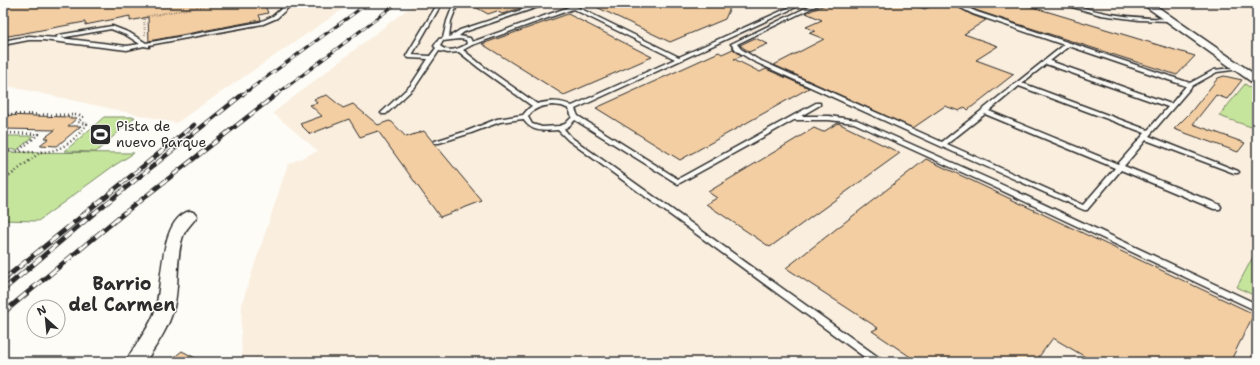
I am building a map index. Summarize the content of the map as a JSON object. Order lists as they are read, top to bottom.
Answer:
{
  "districts": ["Barrio del Carmen"],
  "places": {
    "sports": ["Pista de nuevo Parque"]
  },
  "north": "top left"
}
